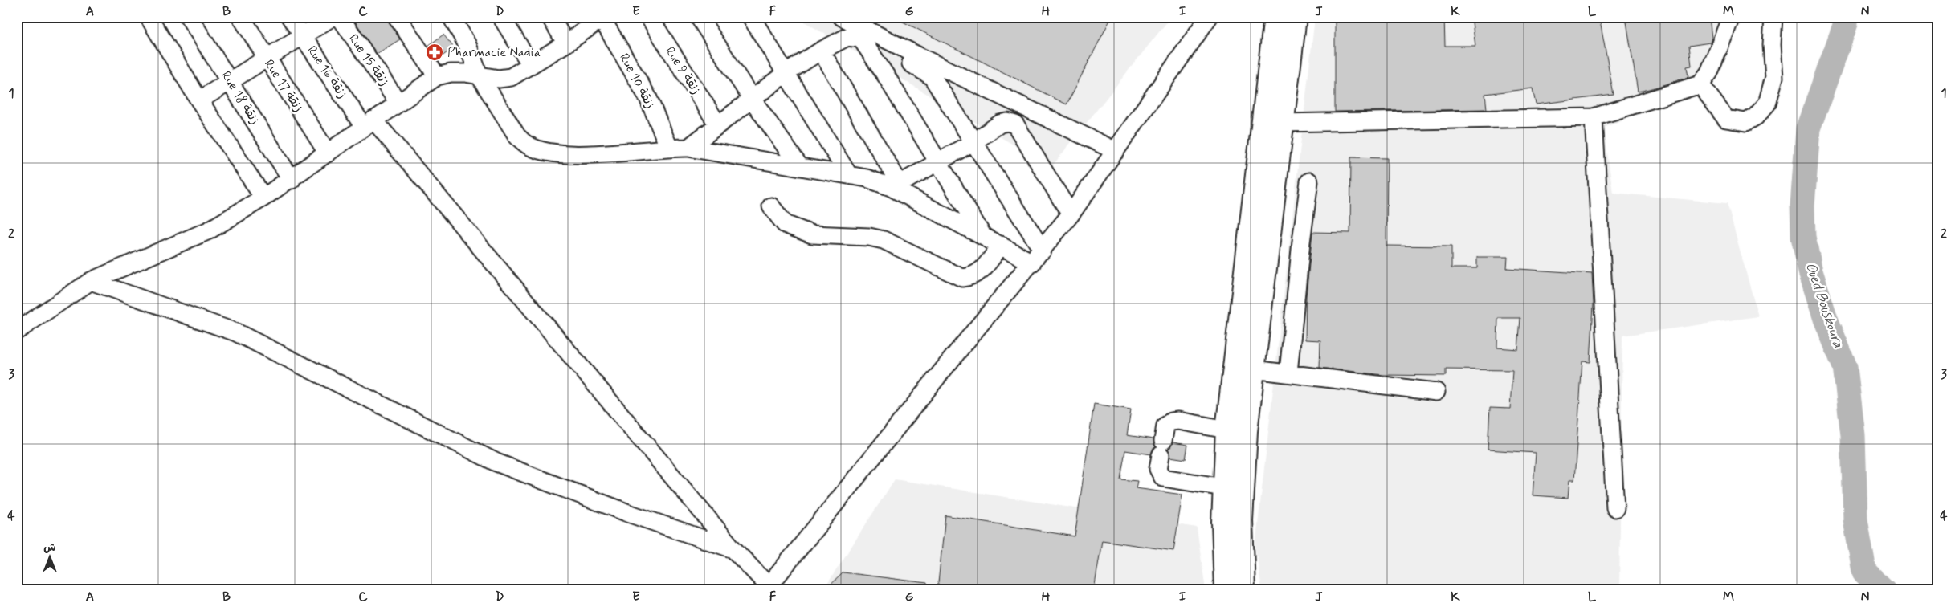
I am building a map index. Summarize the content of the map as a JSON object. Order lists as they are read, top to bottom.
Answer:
{
  "streets": {
    "street": [
      "Rue 15 زنقة",
      "Rue 9 زنقة",
      "Rue 16 زنقة",
      "Rue 10 زنقة",
      "Rue 17 زنقة",
      "Rue 18 زنقة"
    ]
  },
  "water": ["Oued Bouskoura"],
  "places": {
    "pharmacy": ["Pharmacie Nadia"]
  },
  "north": "top",
  "grid": {
    "columns": [
      "A",
      "B",
      "C",
      "D",
      "E",
      "F",
      "G",
      "H",
      "I",
      "J",
      "K",
      "L",
      "M",
      "N"
    ],
    "rows": [
      "1",
      "2",
      "3",
      "4"
    ]
  }
}
